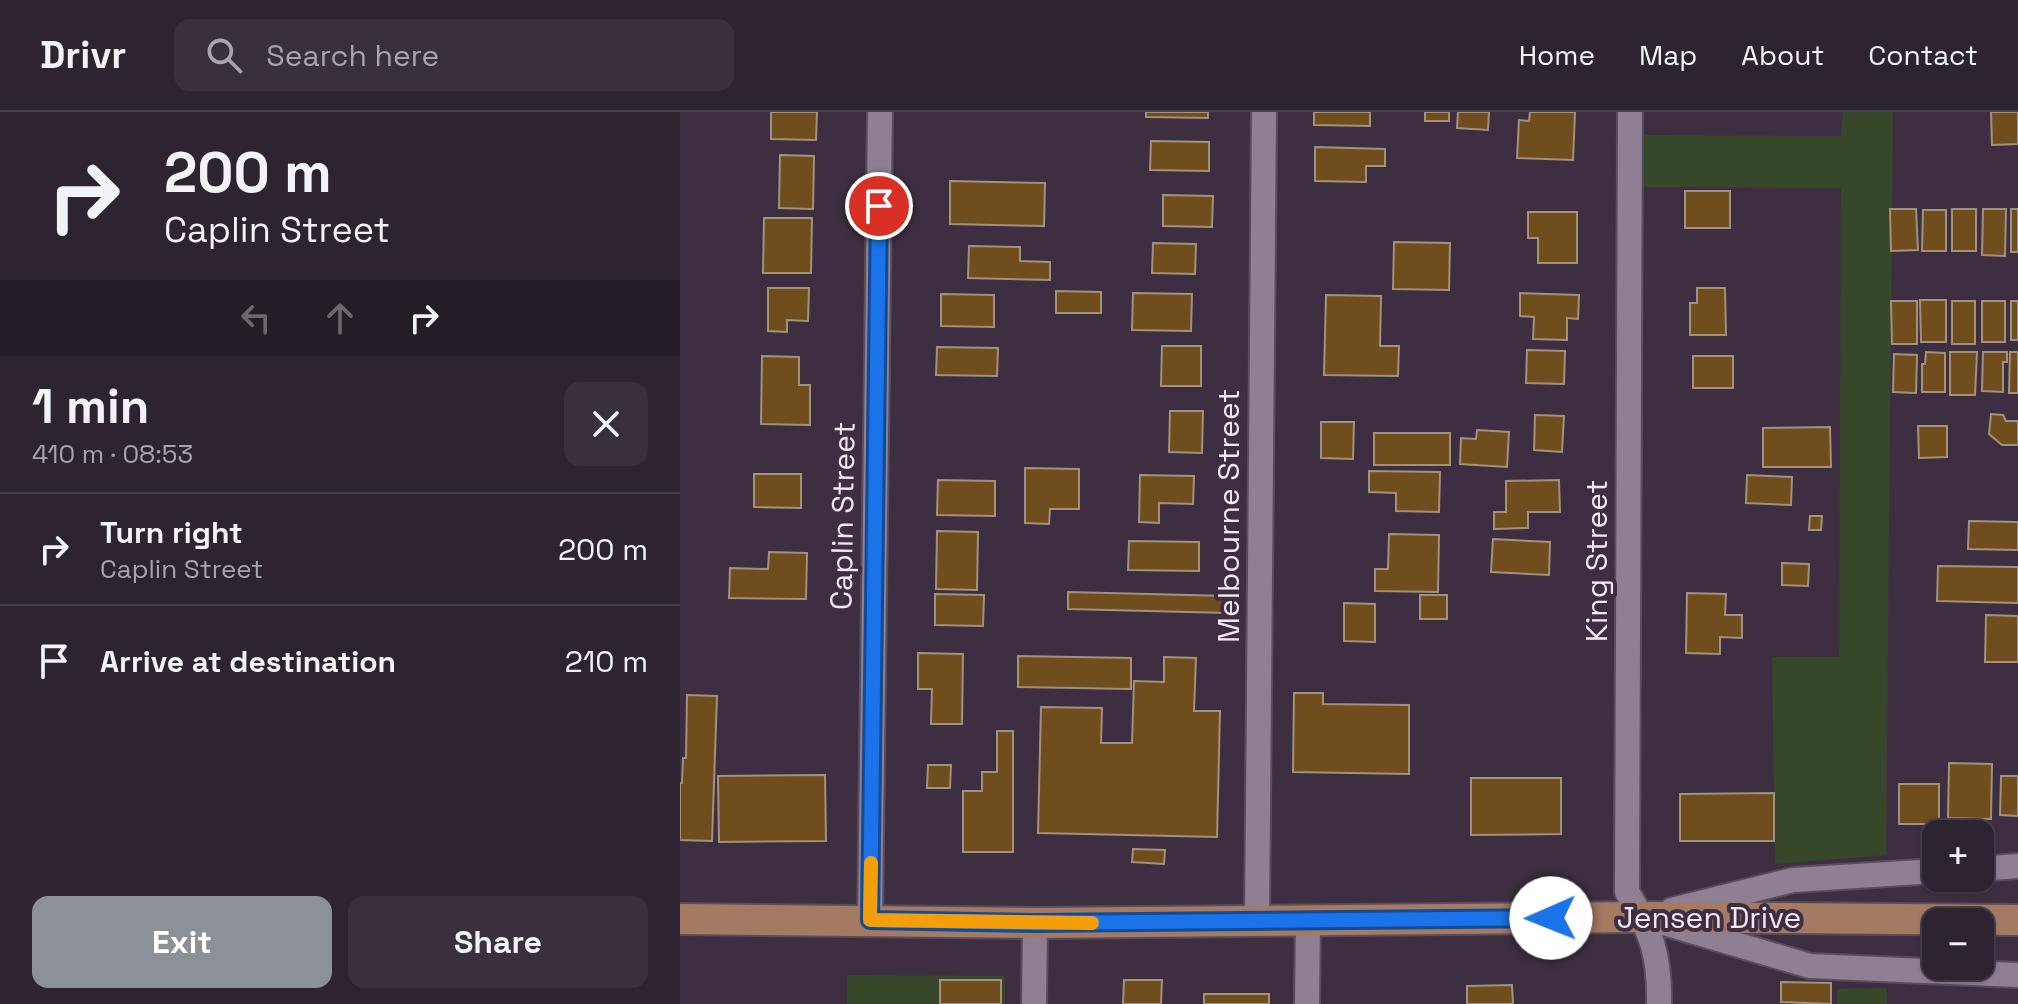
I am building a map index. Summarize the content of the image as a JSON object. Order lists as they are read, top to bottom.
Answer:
{
  "streets": {
    "main road": ["Jensen Drive"],
    "street": ["Caplin Street", "Melbourne Street", "King Street"]
  },
  "crossings": [
    ["Caplin Street", "Jensen Drive"],
    ["Melbourne Street", "Jensen Drive"],
    ["King Street", "Jensen Drive"]
  ],
  "page": {
    "header": "Drivr",
    "search": "Search here",
    "nav": [
      "Home",
      "Map",
      "About",
      "Contact"
    ],
    "turn": ["200 m", "Caplin Street"],
    "heading": ["1 min", "410 m · 08:53"],
    "list": [
      {
        "name": "Turn right",
        "note": "Caplin Street",
        "value": "200 m"
      },
      {
        "name": "Arrive at destination",
        "value": "210 m"
      }
    ],
    "map_buttons": ["+", "−"],
    "buttons": ["Exit", "Share"]
  }
}
